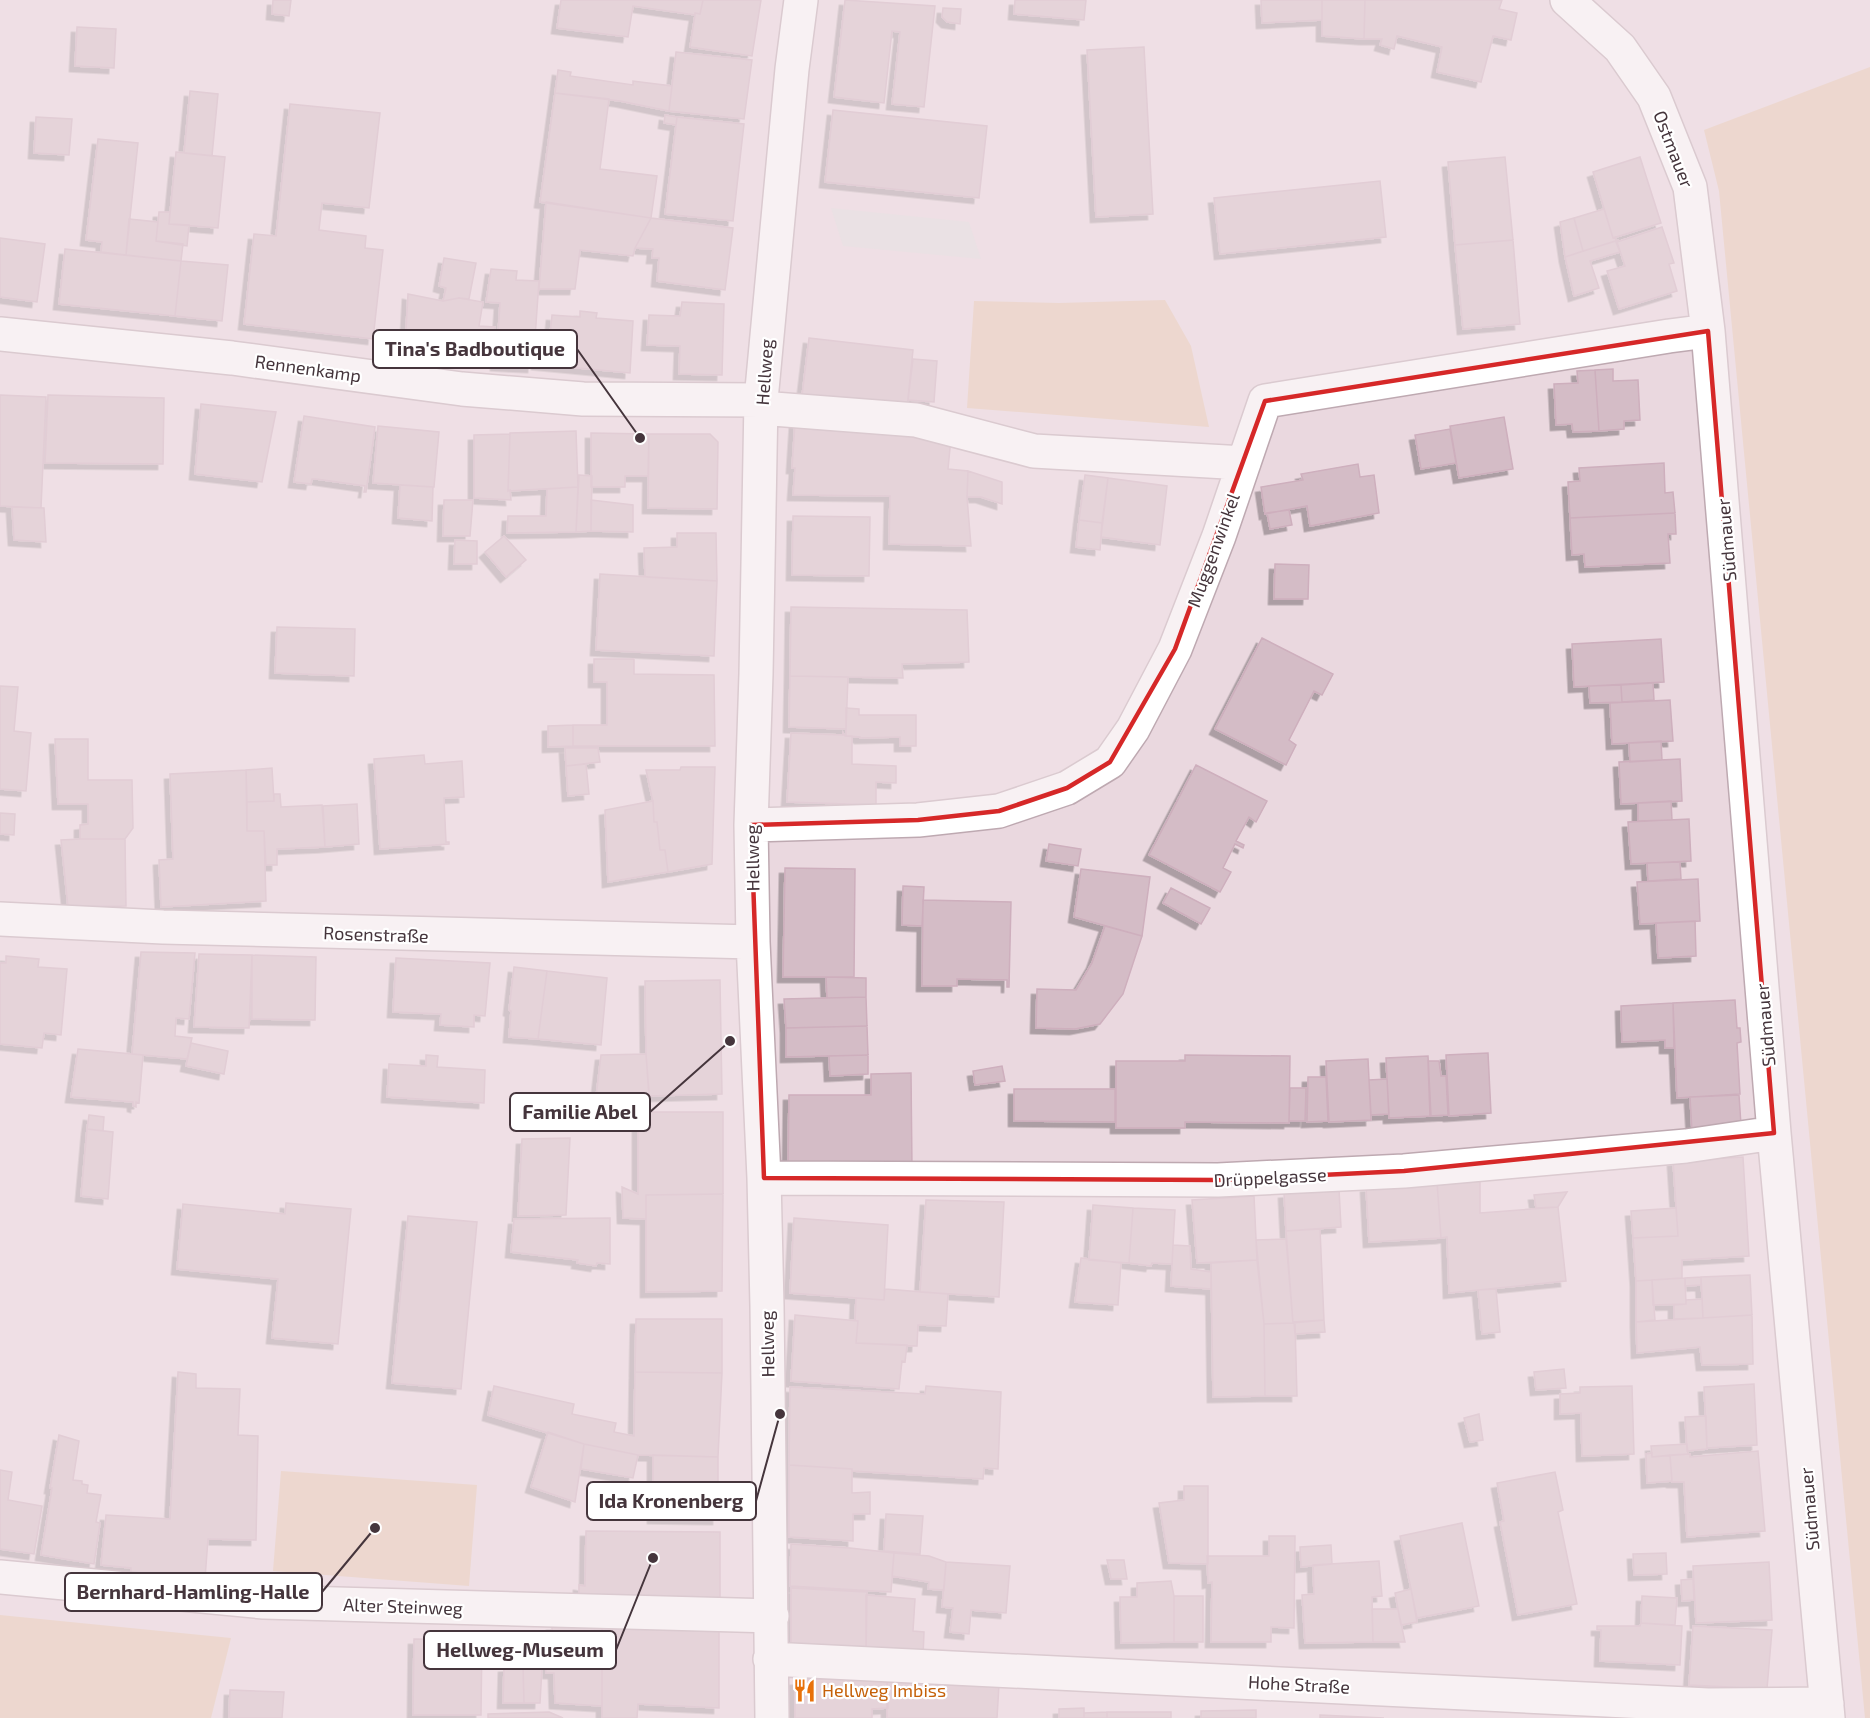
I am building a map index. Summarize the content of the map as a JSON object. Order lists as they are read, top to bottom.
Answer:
{
  "streets": {
    "street": [
      "Ostmauer",
      "Rennenkamp",
      "Hellweg",
      "Südmauer",
      "Muggenwinkel",
      "Rosenstraße",
      "Drüppelgasse",
      "Alter Steinweg",
      "Hohe Straße"
    ]
  },
  "crossings": [
    ["Ostmauer", "Südmauer"],
    ["Ostmauer", "Muggenwinkel"],
    ["Rennenkamp", "Hellweg"],
    ["Rennenkamp", "Muggenwinkel"],
    ["Hellweg", "Muggenwinkel"],
    ["Hellweg", "Rosenstraße"],
    ["Hellweg", "Drüppelgasse"],
    ["Hellweg", "Alter Steinweg"],
    ["Hellweg", "Hohe Straße"],
    ["Südmauer", "Muggenwinkel"],
    ["Südmauer", "Drüppelgasse"],
    ["Südmauer", "Hohe Straße"]
  ],
  "places": {
    "other": [
      "Tina's Badboutique",
      "Familie Abel",
      "Ida Kronenberg",
      "Bernhard-Hamling-Halle",
      "Hellweg-Museum"
    ],
    "restaurant": ["Hellweg Imbiss"]
  }
}
